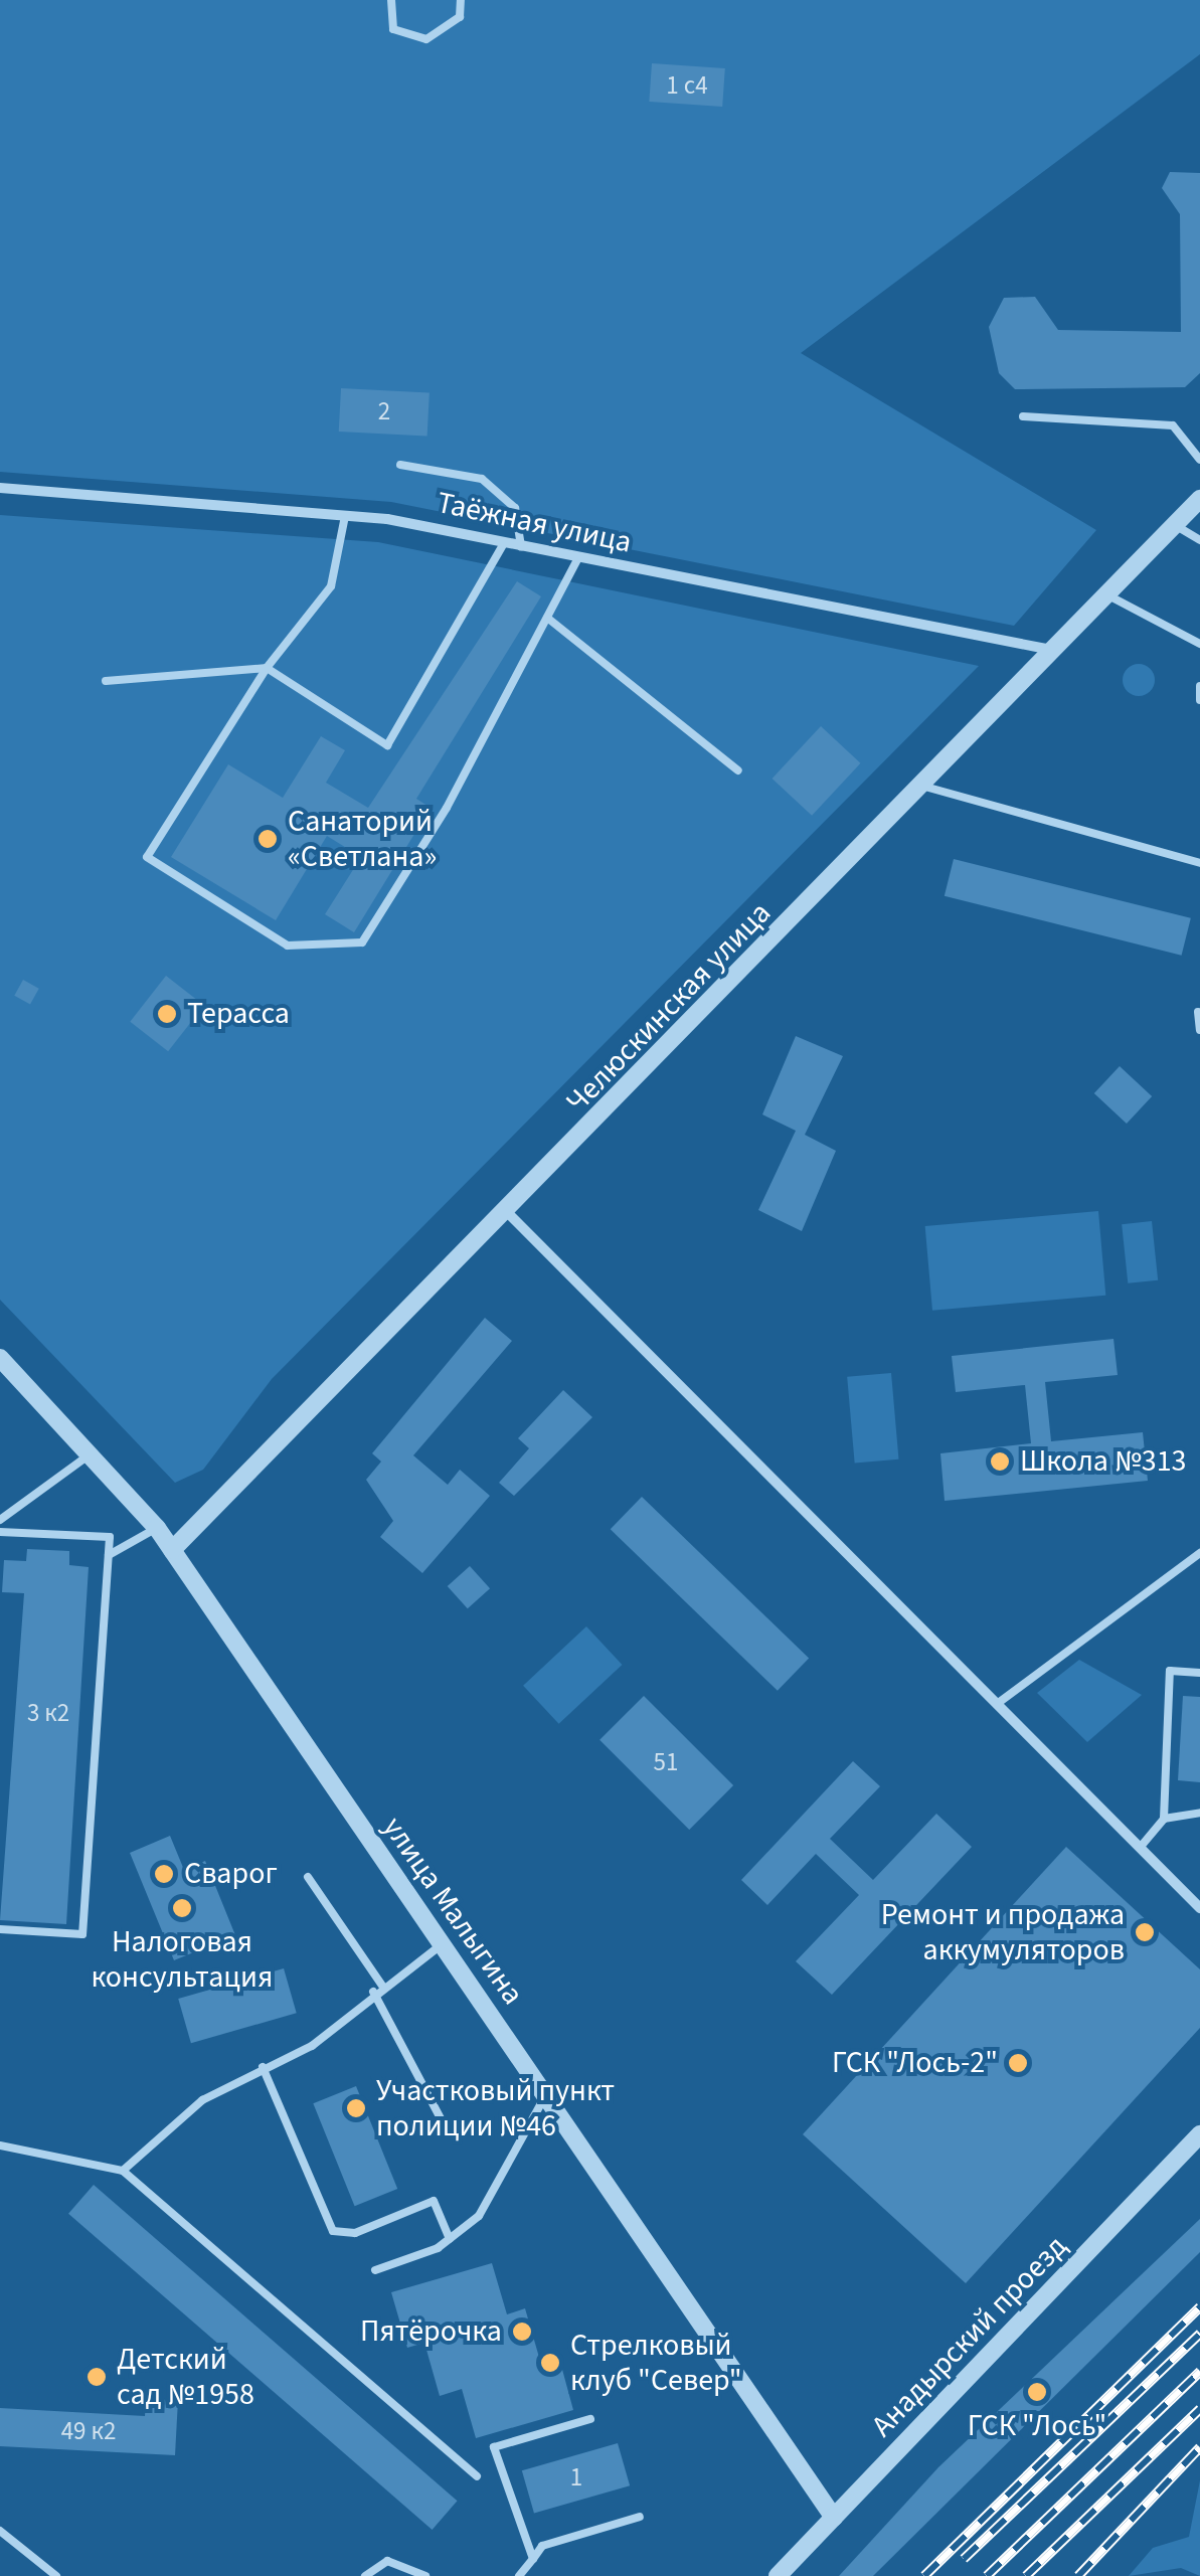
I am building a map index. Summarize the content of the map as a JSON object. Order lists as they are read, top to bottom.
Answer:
{
  "streets": {
    "street": [
      "Таёжная улица",
      "Челюскинская улица",
      "улица Малыгина",
      "Анадырский проезд"
    ]
  },
  "crossings": [
    ["Таёжная улица", "Челюскинская улица"],
    ["Челюскинская улица", "улица Малыгина"],
    ["улица Малыгина", "Анадырский проезд"]
  ],
  "places": [
    "Санаторий «Светлана»",
    "Терасса",
    "Школа №313",
    "Сварог",
    "Налоговая консультация",
    "Ремонт и продажа аккумуляторов",
    "ГСК \"Лось-2\"",
    "Участковый пункт полиции №46",
    "Пятёрочка",
    "Стрелковый клуб \"Север\"",
    "Детский сад №1958",
    "ГСК \"Лось\""
  ],
  "house_numbers": [
    "1 с4",
    "2",
    "3 к2",
    "51",
    "49 к2",
    "1"
  ]
}
